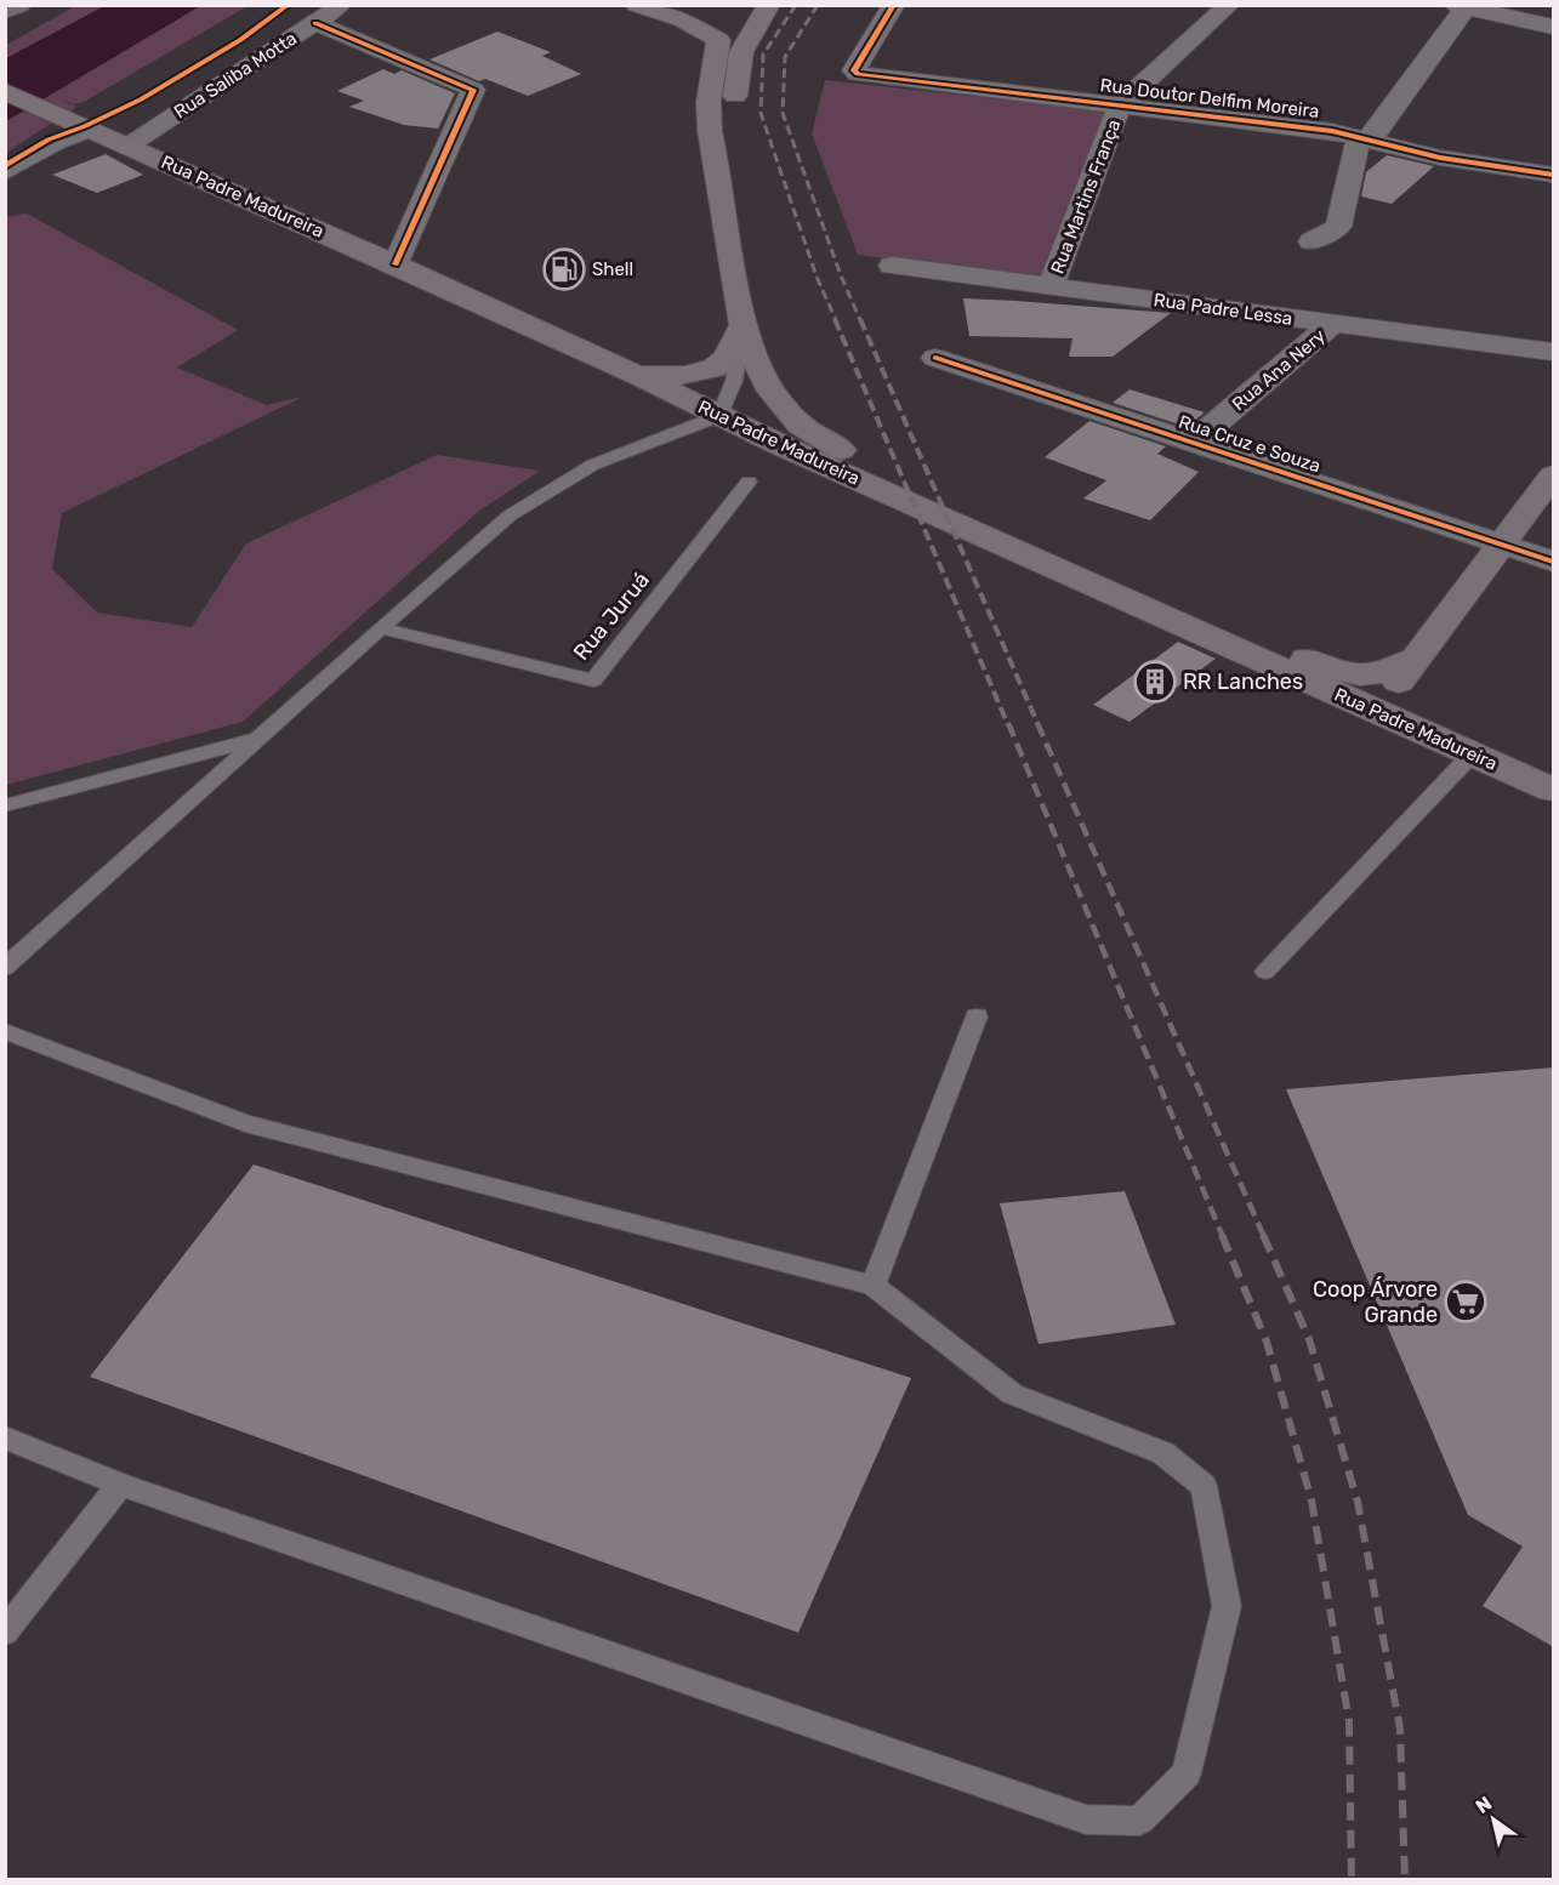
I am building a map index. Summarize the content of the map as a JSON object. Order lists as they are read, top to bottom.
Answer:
{
  "streets": {
    "main road": ["Rua Padre Madureira"],
    "street": [
      "Rua Saliba Motta",
      "Rua Doutor Delfim Moreira",
      "Rua Martins França",
      "Rua Padre Lessa",
      "Rua Ana Nery",
      "Rua Cruz e Souza"
    ],
    "lane": ["Rua Juruá"]
  },
  "crossings": [
    ["Rua Saliba Motta", "Rua Padre Madureira"],
    ["Rua Doutor Delfim Moreira", "Rua Martins França"],
    ["Rua Martins França", "Rua Padre Lessa"],
    ["Rua Padre Lessa", "Rua Ana Nery"],
    ["Rua Ana Nery", "Rua Cruz e Souza"]
  ],
  "places": {
    "fuel station": ["Shell"],
    "building": ["RR Lanches"],
    "supermarket": ["Coop Árvore Grande"]
  },
  "north": "top left"
}
